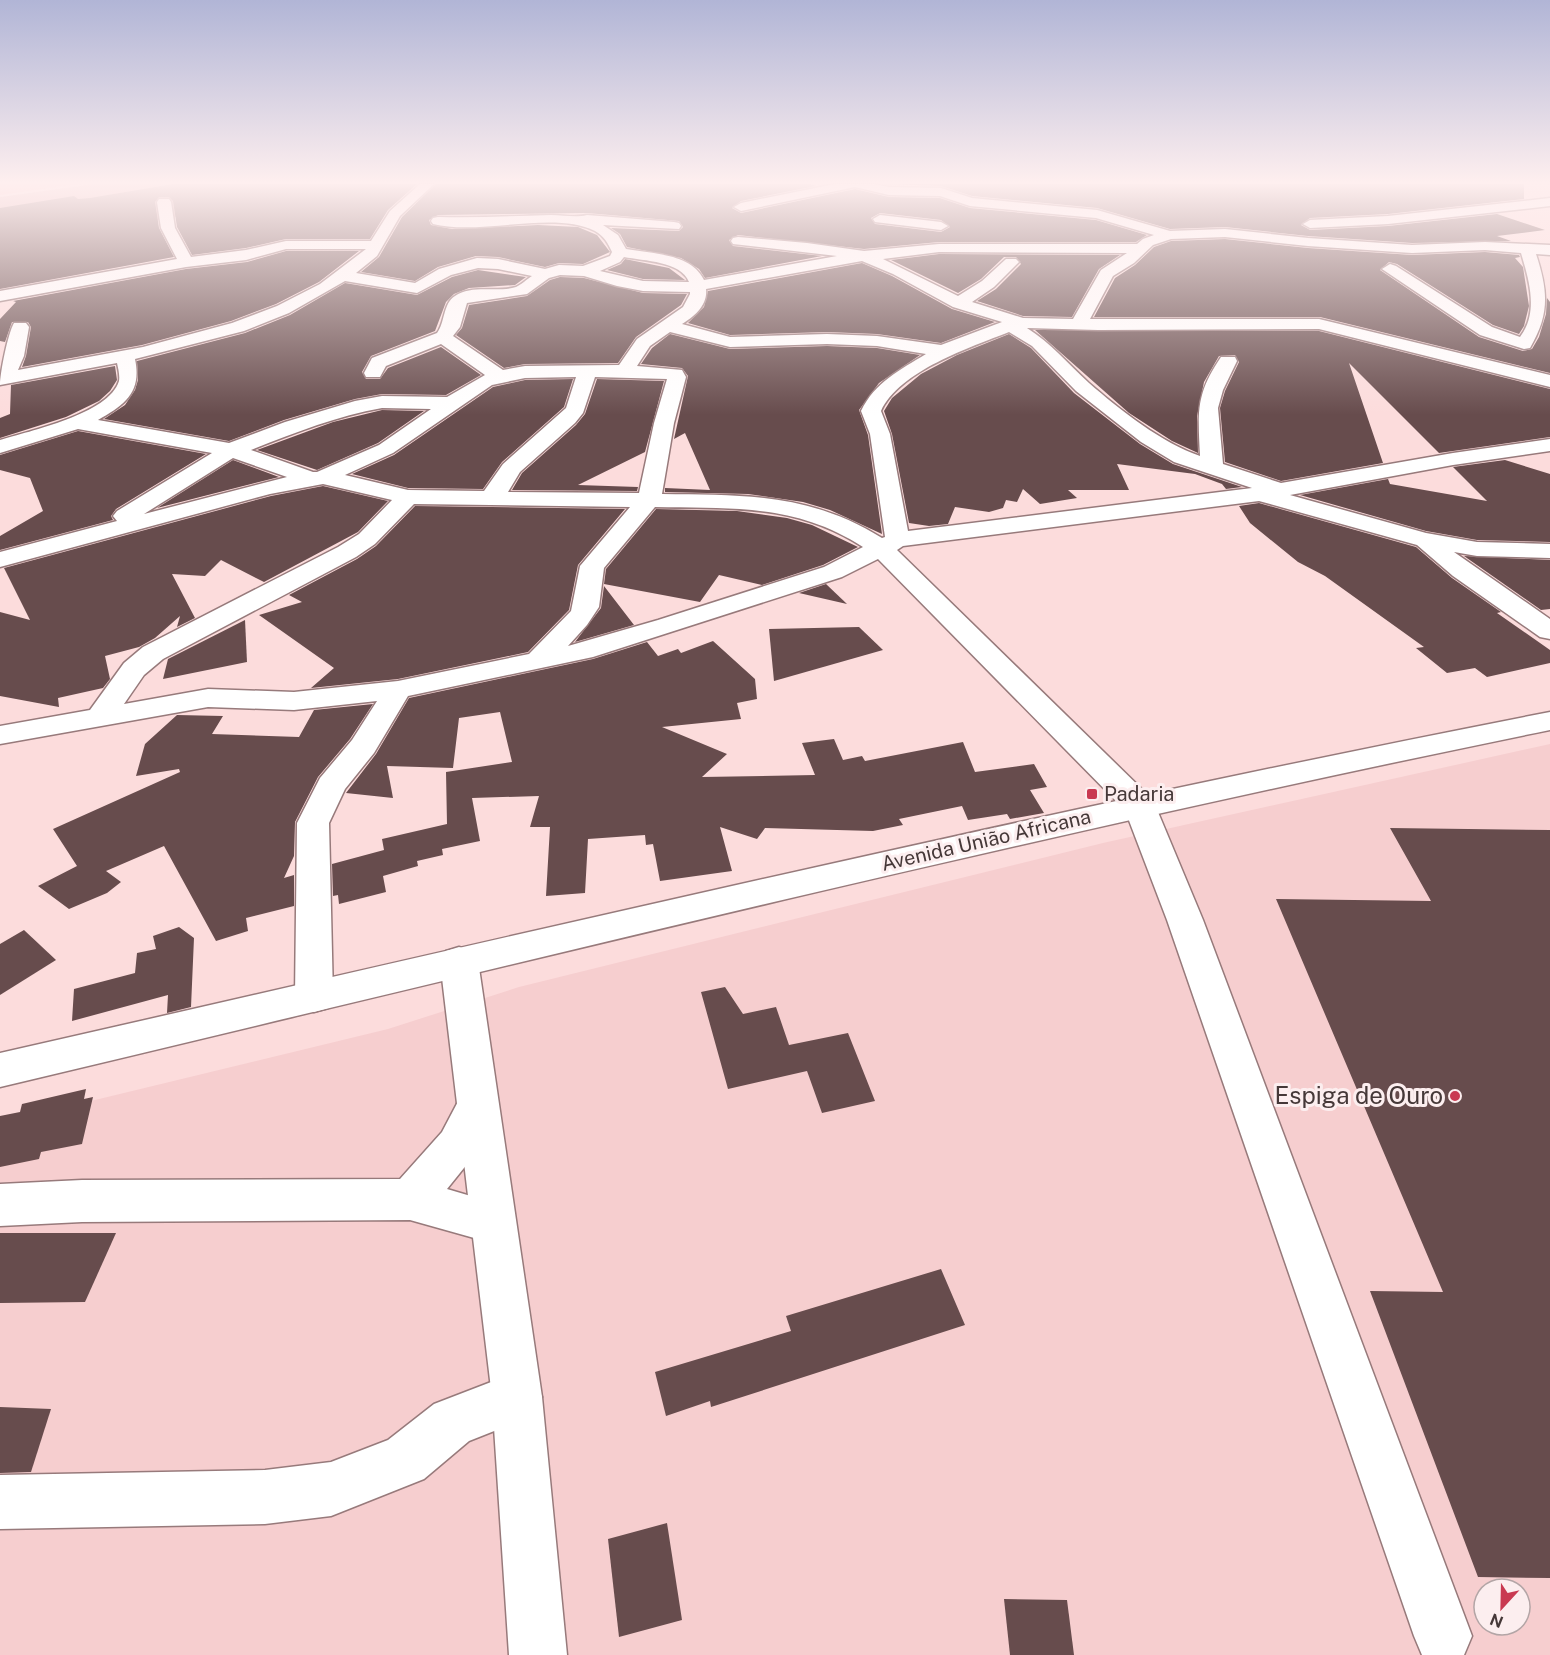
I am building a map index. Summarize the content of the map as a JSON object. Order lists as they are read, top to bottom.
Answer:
{
  "streets": {
    "main road": ["Avenida União Africana"]
  },
  "places": {
    "transit": ["Padaria"],
    "other": ["Espiga de Ouro"]
  },
  "north": "bottom"
}
